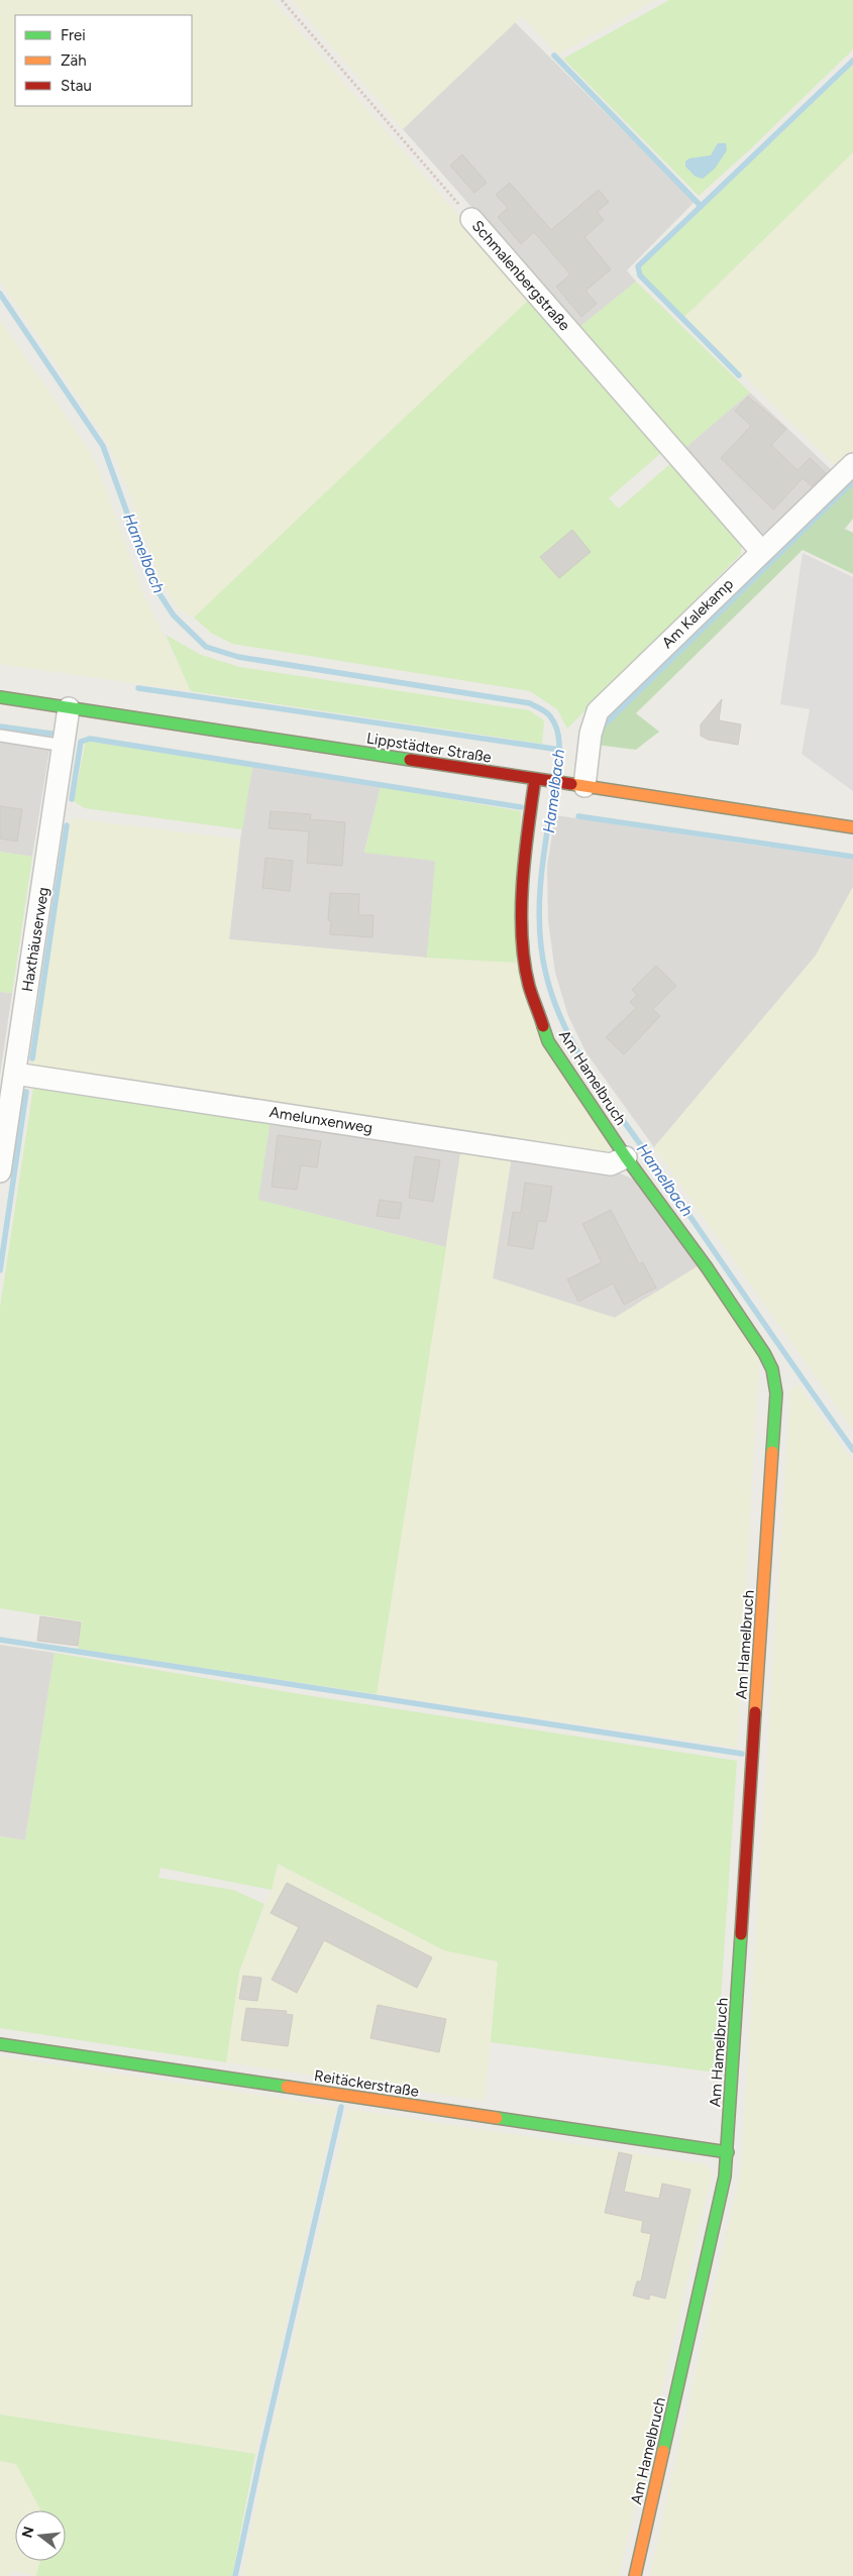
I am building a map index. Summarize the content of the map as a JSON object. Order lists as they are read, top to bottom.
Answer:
{
  "streets": {
    "street": [
      "Schmalenbergstraße",
      "Am Kalekamp",
      "Lippstädter Straße",
      "Haxthäuserweg",
      "Am Hamelbruch",
      "Amelunxenweg",
      "Reitäckerstraße"
    ]
  },
  "crossings": [
    ["Schmalenbergstraße", "Am Kalekamp"],
    ["Am Kalekamp", "Lippstädter Straße"],
    ["Lippstädter Straße", "Haxthäuserweg"],
    ["Lippstädter Straße", "Am Hamelbruch"],
    ["Haxthäuserweg", "Amelunxenweg"],
    ["Am Hamelbruch", "Amelunxenweg"],
    ["Am Hamelbruch", "Reitäckerstraße"]
  ],
  "water": ["Hamelbach"],
  "legend": ["Frei", "Zäh", "Stau"],
  "north": "left"
}
